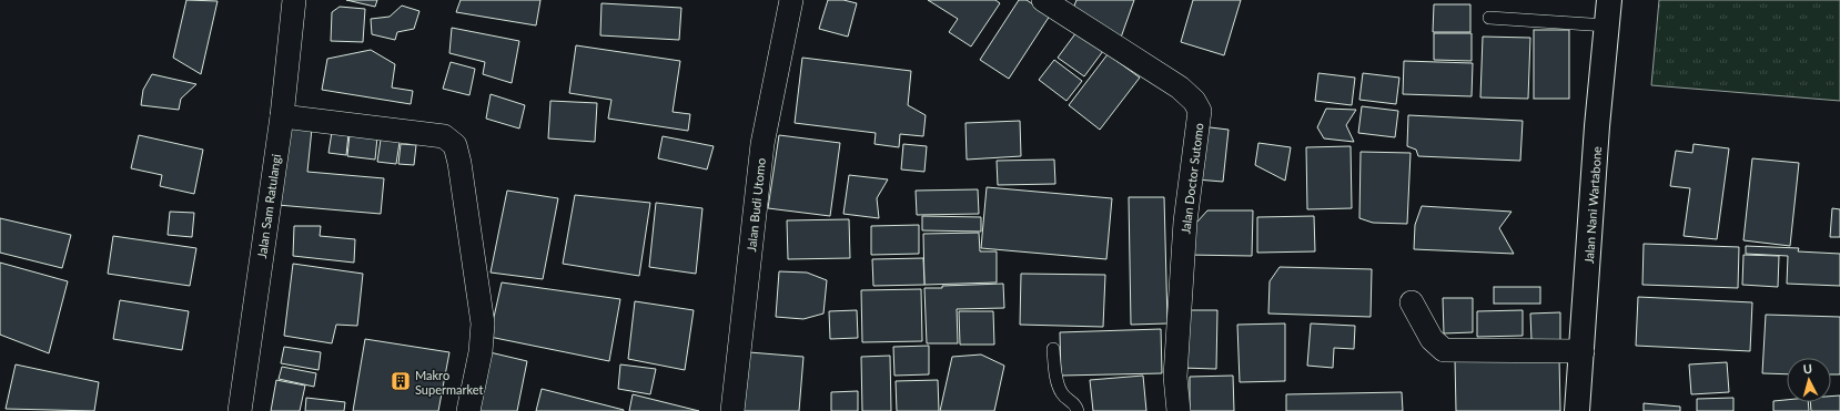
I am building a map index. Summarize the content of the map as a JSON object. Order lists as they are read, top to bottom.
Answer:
{
  "streets": {
    "main road": ["Jalan Nani Wartabone"],
    "street": ["Jalan Doctor Sutomo", "Jalan Budi Utomo", "Jalan Sam Ratulangi"]
  },
  "places": {
    "building": ["Makro Supermarket"]
  },
  "north": "top"
}
